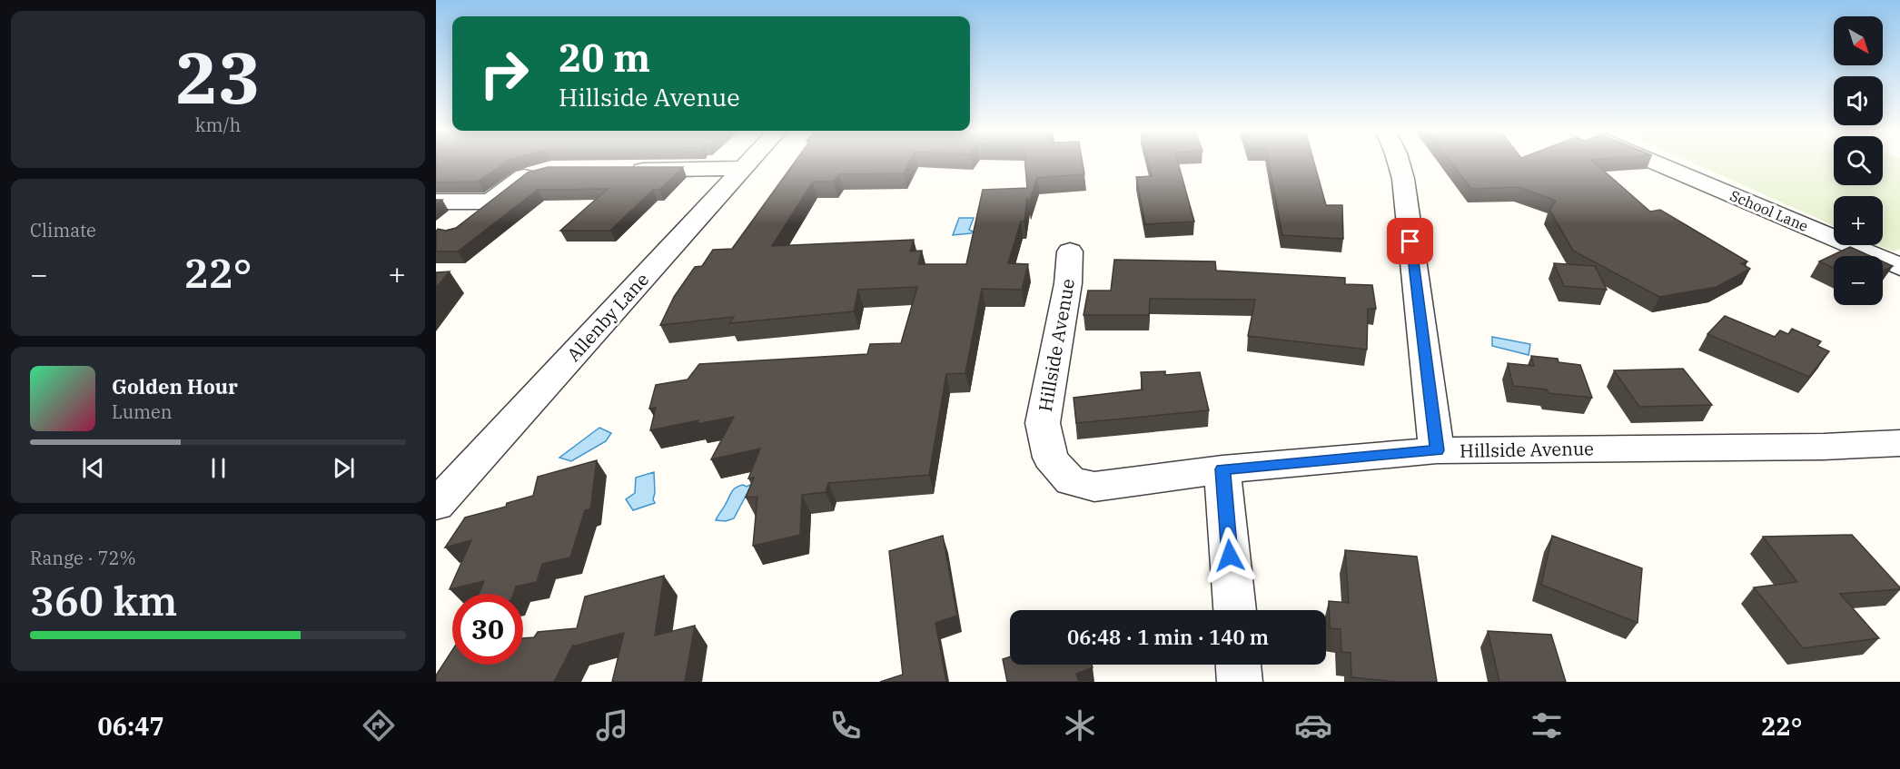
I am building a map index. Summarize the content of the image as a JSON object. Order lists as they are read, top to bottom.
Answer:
{
  "streets": {
    "street": ["School Lane", "Allenby Lane", "Hillside Avenue"]
  },
  "north": "bottom right",
  "page": {
    "tile": [
      ["23", "km/h"],
      "Climate",
      ["Range · 72%", "360 km"]
    ],
    "map_buttons": ["+", "−"],
    "turn": ["20 m", "Hillside Avenue"],
    "heat": ["−", "22°", "+"],
    "song": ["Golden Hour", "Lumen"],
    "limit": "30",
    "trip": "06:48 · 1 min · 140 m",
    "tabs": ["06:47", "22°"]
  }
}
